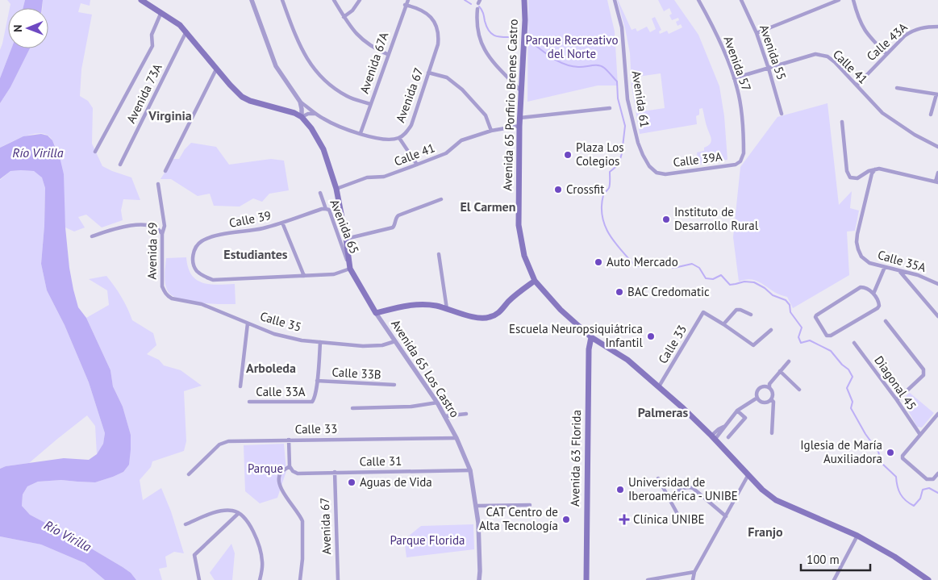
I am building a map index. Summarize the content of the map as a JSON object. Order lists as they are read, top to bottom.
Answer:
{
  "streets": {
    "main road": ["Avenida 65 Porfirio Brenes Castro", "Avenida 65 Los Castro", "Avenida 63 Florida"],
    "street": [
      "Calle 43A",
      "Avenida 55",
      "Avenida 67A",
      "Avenida 57",
      "Calle 41",
      "Avenida 73A",
      "Avenida 67",
      "Avenida 61",
      "Calle 39A",
      "Calle 39",
      "Avenida 65",
      "Avenida 69",
      "Calle 35A",
      "Calle 35",
      "Calle 33",
      "Calle 33B",
      "Diagonal 45",
      "Calle 33A",
      "Calle 31"
    ]
  },
  "crossings": [
    ["Calle 43A", "Calle 41"],
    ["Avenida 55", "Calle 41"],
    ["Avenida 67A", "Avenida 67"],
    ["Avenida 57", "Calle 41"],
    ["Avenida 57", "Calle 39A"],
    ["Calle 41", "Avenida 67"],
    ["Calle 41", "Avenida 65 Porfirio Brenes Castro"],
    ["Avenida 67", "Calle 31"],
    ["Avenida 61", "Calle 39A"],
    ["Avenida 65 Porfirio Brenes Castro", "Calle 33"],
    ["Avenida 65 Porfirio Brenes Castro", "Avenida 63 Florida"],
    ["Calle 39", "Avenida 65"],
    ["Avenida 65", "Avenida 65 Los Castro"],
    ["Avenida 69", "Calle 35"],
    ["Calle 35", "Avenida 65 Los Castro"],
    ["Calle 33", "Avenida 65 Los Castro"],
    ["Avenida 65 Los Castro", "Calle 31"],
    ["Calle 33B", "Calle 33A"]
  ],
  "districts": [
    "Virginia",
    "El Carmen",
    "Estudiantes",
    "Arboleda",
    "Palmeras",
    "Franjo"
  ],
  "water": ["Río Virilla"],
  "parks": ["Parque Recreativo del Norte", "Parque", "Parque Florida"],
  "places": {
    "other": [
      "Plaza Los Colegios",
      "Crossfit",
      "Instituto de Desarrollo Rural",
      "Auto Mercado",
      "BAC Credomatic",
      "Escuela Neuropsiquiátrica Infantil",
      "Iglesia de María Auxiliadora",
      "Aguas de Vida",
      "Universidad de Iberoamérica - UNIBE",
      "CAT Centro de Alta Tecnología"
    ],
    "health": ["Clínica UNIBE"]
  },
  "scale_bar": "100 m",
  "north": "left"
}
